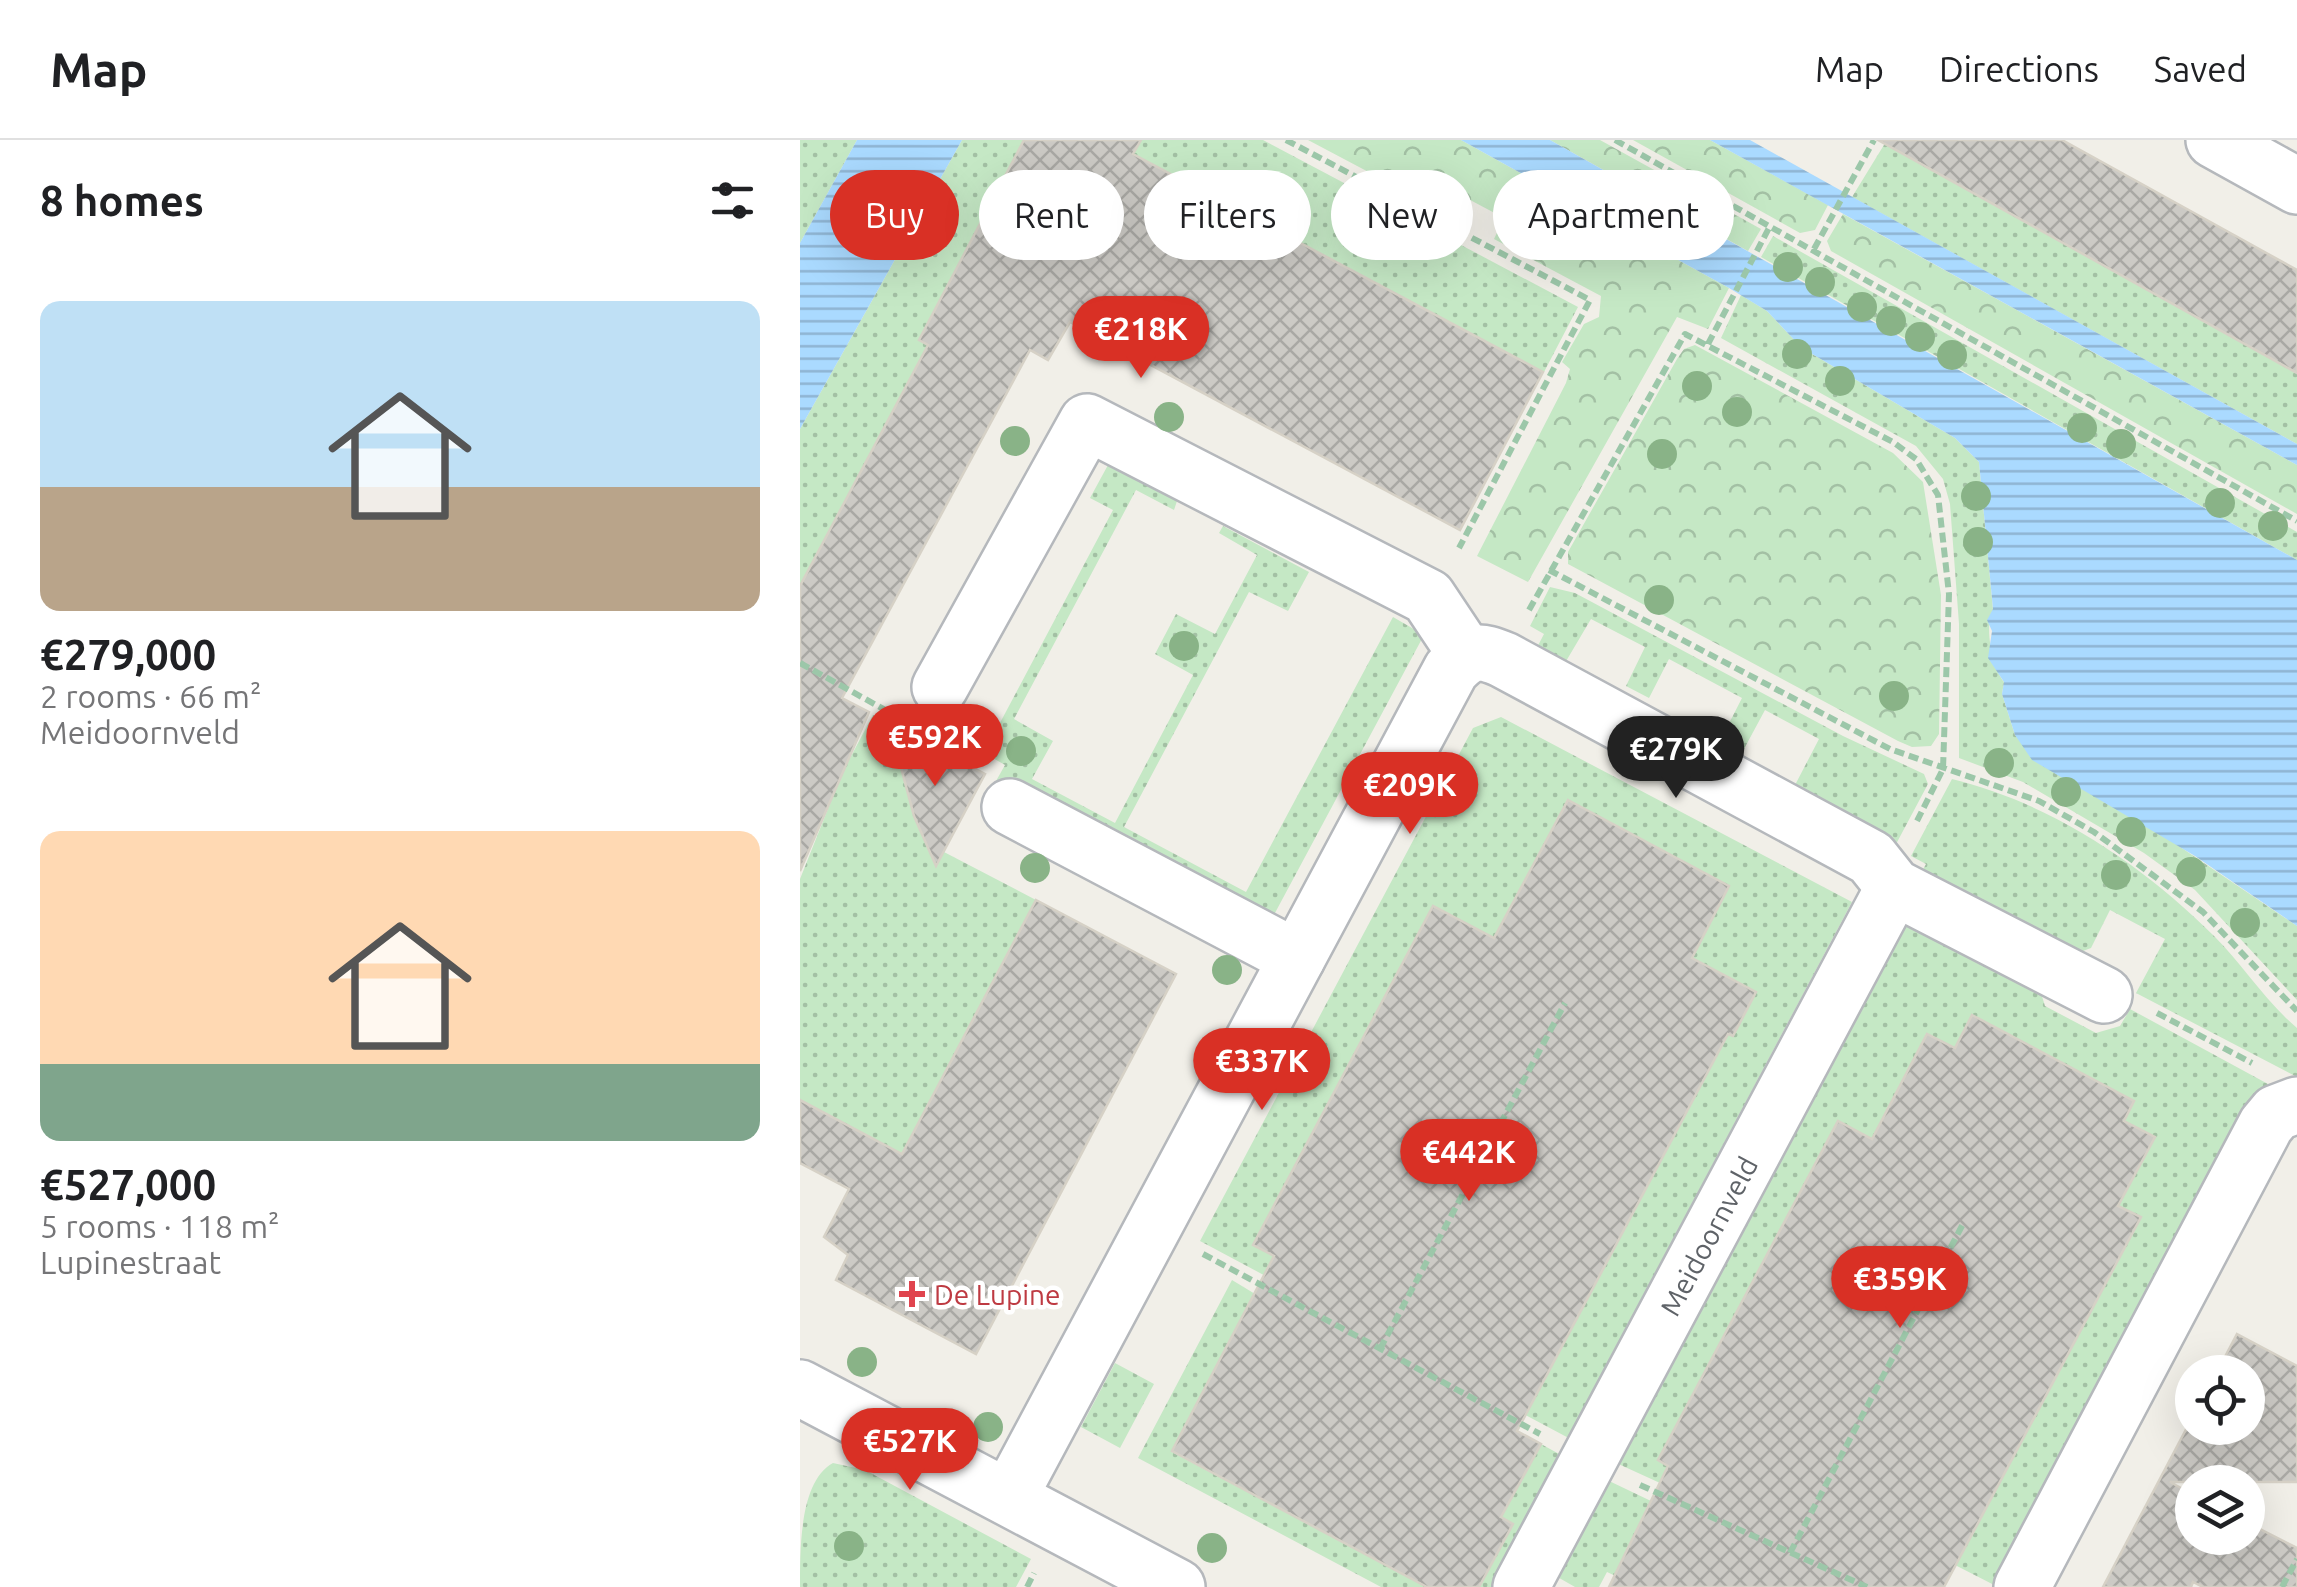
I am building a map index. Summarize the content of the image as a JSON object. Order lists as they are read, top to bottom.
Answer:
{
  "streets": {
    "street": ["Meidoornveld"]
  },
  "places": {
    "health": ["De Lupine"]
  },
  "page": {
    "header": "Map",
    "nav": ["Map", "Directions", "Saved"],
    "heading": "8 homes",
    "chip": [
      "Buy",
      "Rent",
      "Filters",
      "New",
      "Apartment"
    ],
    "list": [
      {
        "name": "€279,000",
        "note": "2 rooms · 66 m² · Meidoornveld"
      },
      {
        "name": "€527,000",
        "note": "5 rooms · 118 m² · Lupinestraat"
      }
    ],
    "price": [
      "€218K",
      "€592K",
      "€279K",
      "€209K",
      "€337K",
      "€442K",
      "€359K",
      "€527K"
    ]
  }
}
